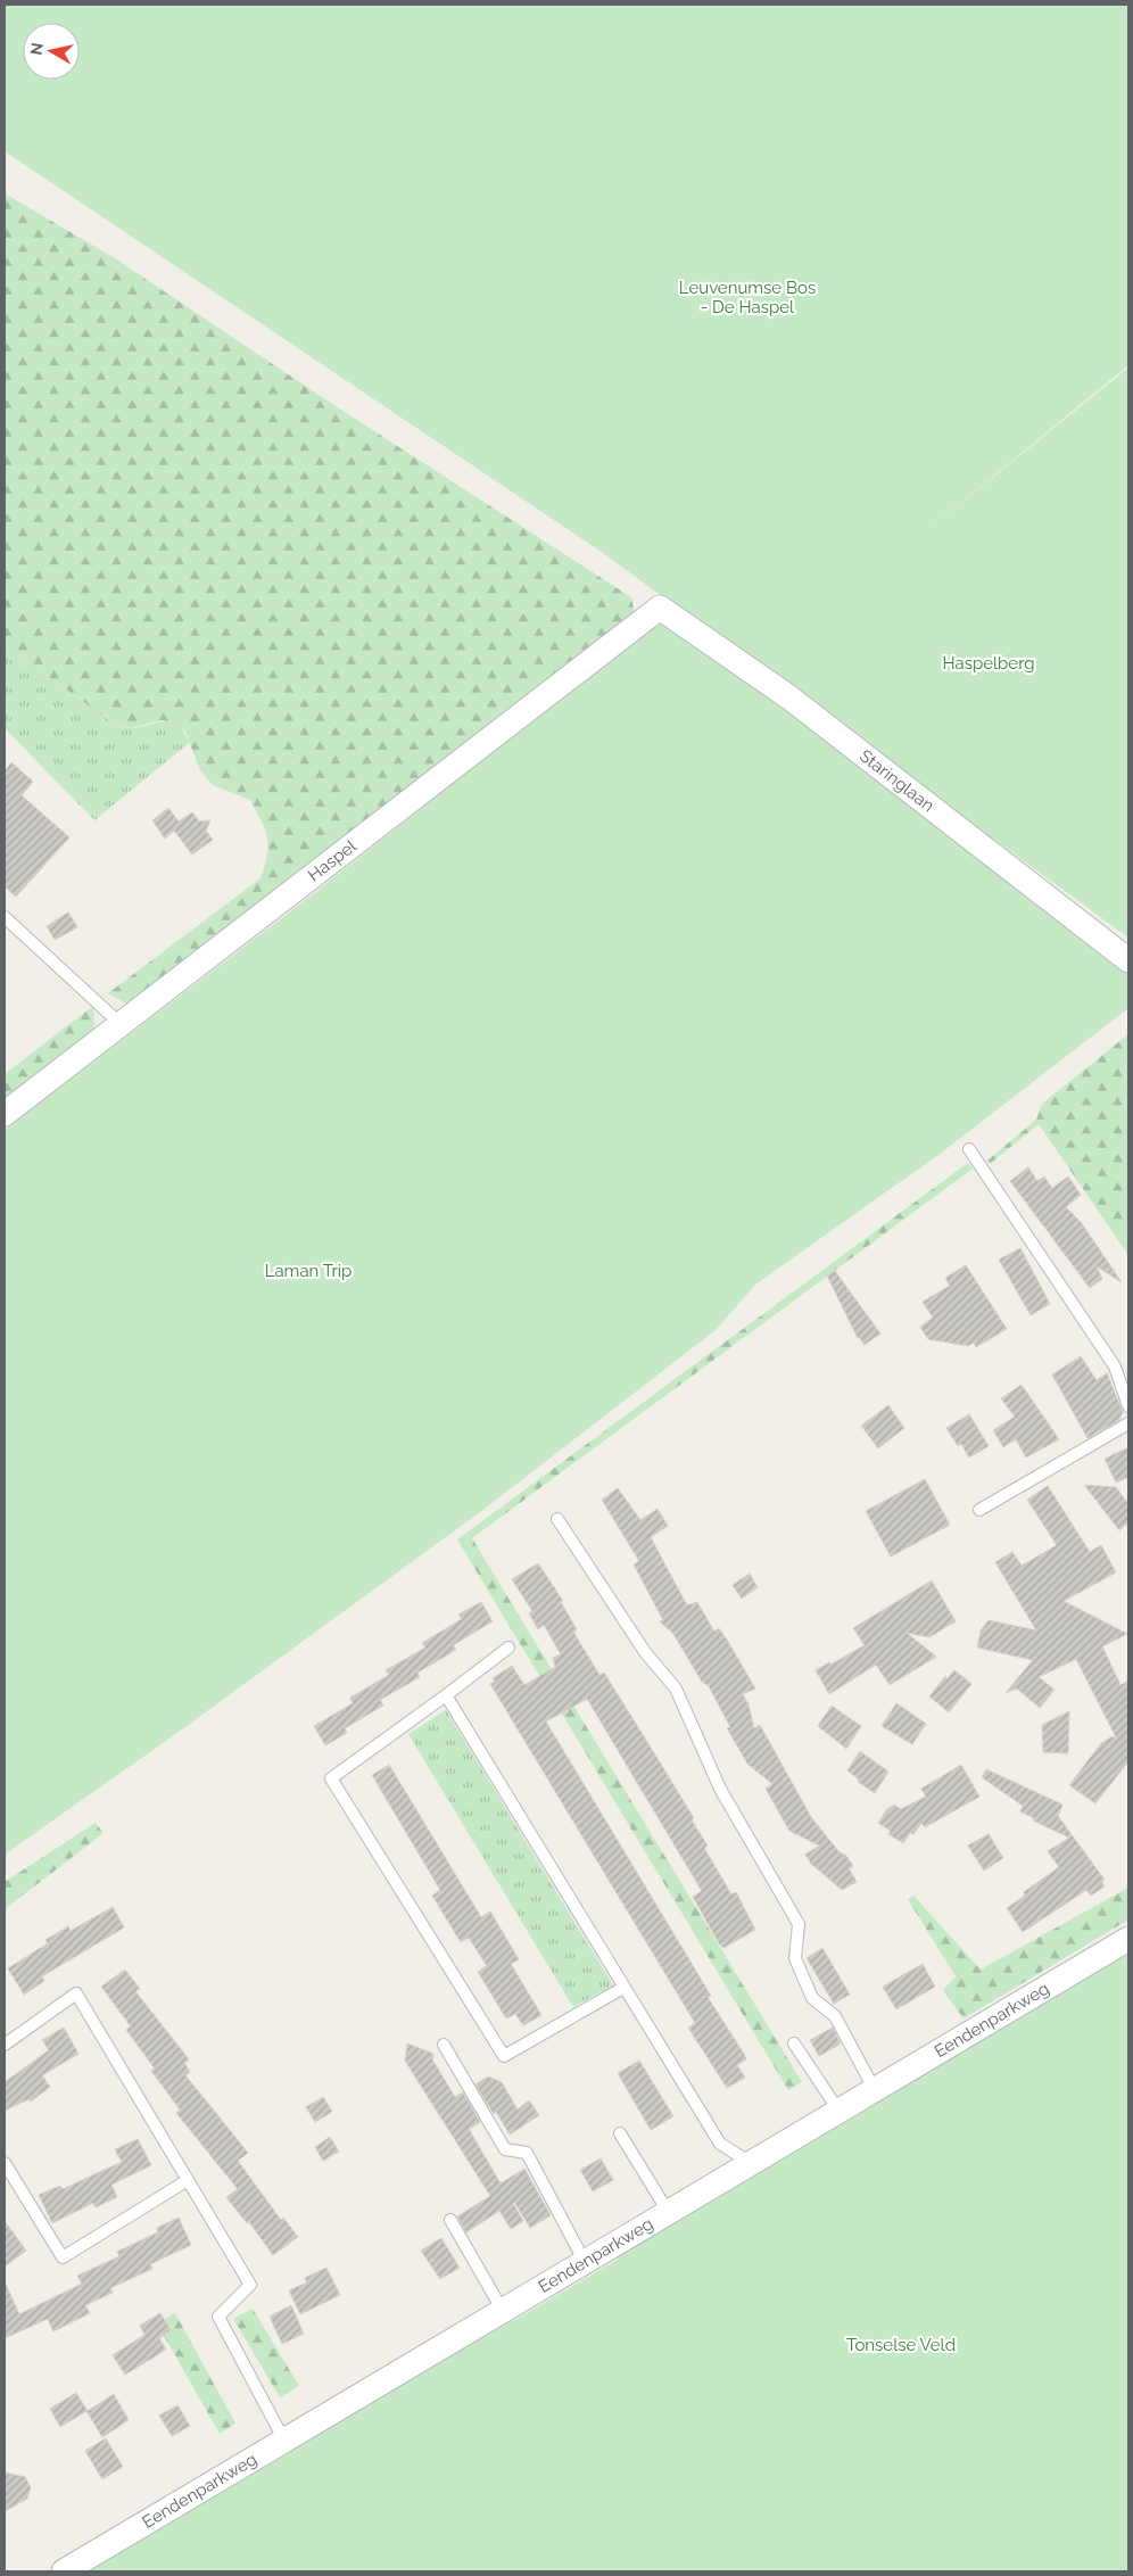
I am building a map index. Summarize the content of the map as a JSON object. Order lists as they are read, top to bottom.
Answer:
{
  "streets": {
    "street": ["Staringlaan", "Haspel", "Eendenparkweg"]
  },
  "crossings": [
    ["Staringlaan", "Haspel"]
  ],
  "parks": [
    "Leuvenumse Bos - De Haspel",
    "Haspelberg",
    "Laman Trip",
    "Tonselse Veld"
  ],
  "north": "left"
}
